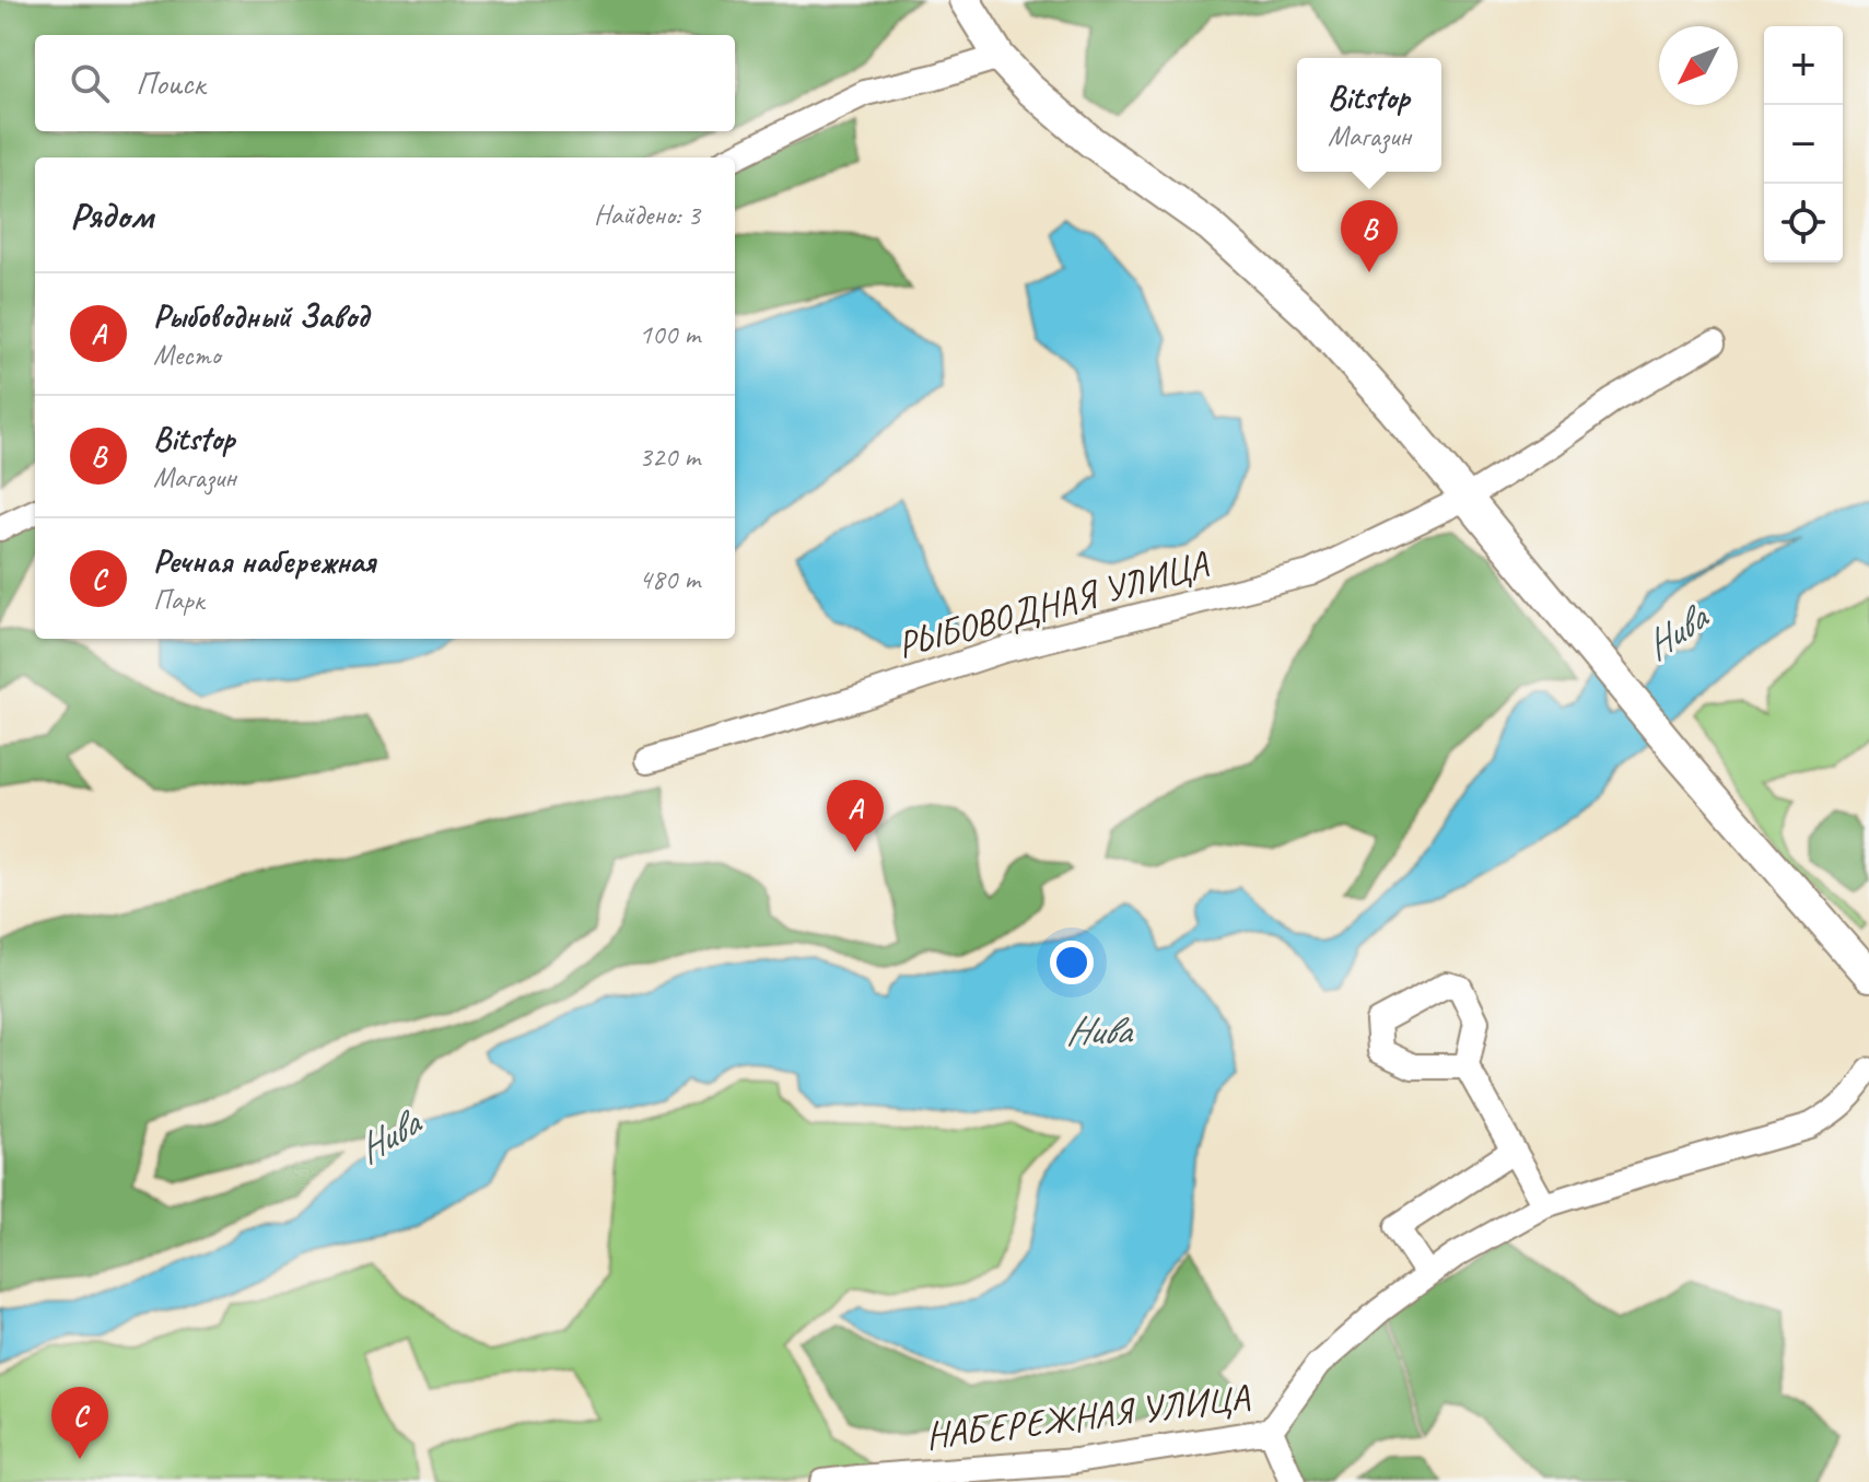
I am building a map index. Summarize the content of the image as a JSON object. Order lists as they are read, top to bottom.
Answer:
{
  "streets": {
    "street": ["РЫБОВОДНАЯ УЛИЦА", "НАБЕРЕЖНАЯ УЛИЦА"]
  },
  "water": ["Нива"],
  "north": "bottom left",
  "page": {
    "map_buttons": ["+", "−"],
    "search": "Поиск",
    "popup": ["Bitstop", "Магазин"],
    "heading": ["Рядом", "Найдено: 3"],
    "pins": ["B", "A", "C"],
    "list": [
      {
        "mark": "A",
        "name": "Рыбоводный Завод",
        "note": "Место",
        "value": "100 m"
      },
      {
        "mark": "B",
        "name": "Bitstop",
        "note": "Магазин",
        "value": "320 m"
      },
      {
        "mark": "C",
        "name": "Речная набережная",
        "note": "Парк",
        "value": "480 m"
      }
    ]
  }
}
